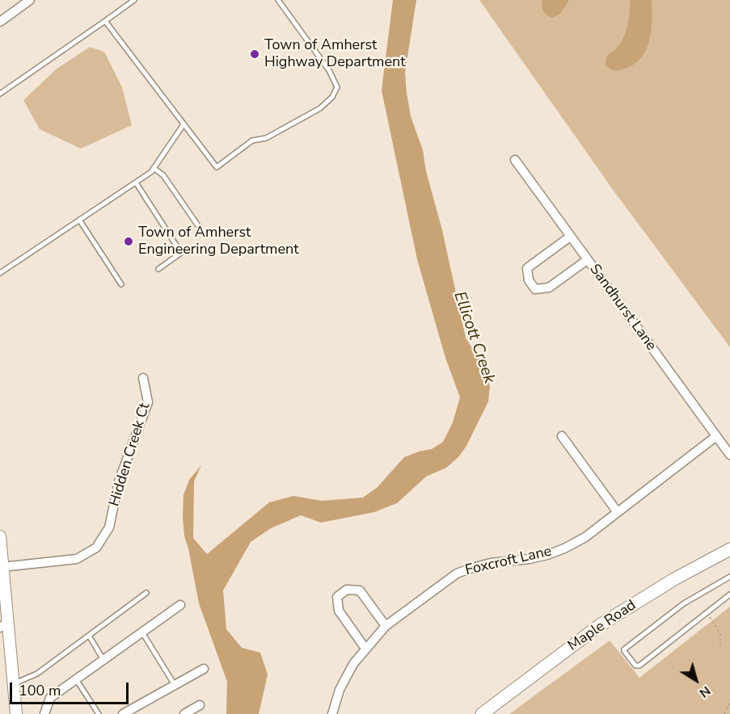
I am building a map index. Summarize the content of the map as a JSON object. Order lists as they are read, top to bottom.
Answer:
{
  "streets": {
    "main road": ["Maple Road"],
    "street": ["Sandhurst Lane", "Hidden Creek Ct", "Foxcroft Lane"]
  },
  "crossings": [
    ["Sandhurst Lane", "Foxcroft Lane"]
  ],
  "water": ["Ellicott Creek"],
  "places": ["Town of Amherst Highway Department", "Town of Amherst Engineering Department"],
  "scale_bar": "100 m",
  "north": "bottom right"
}
